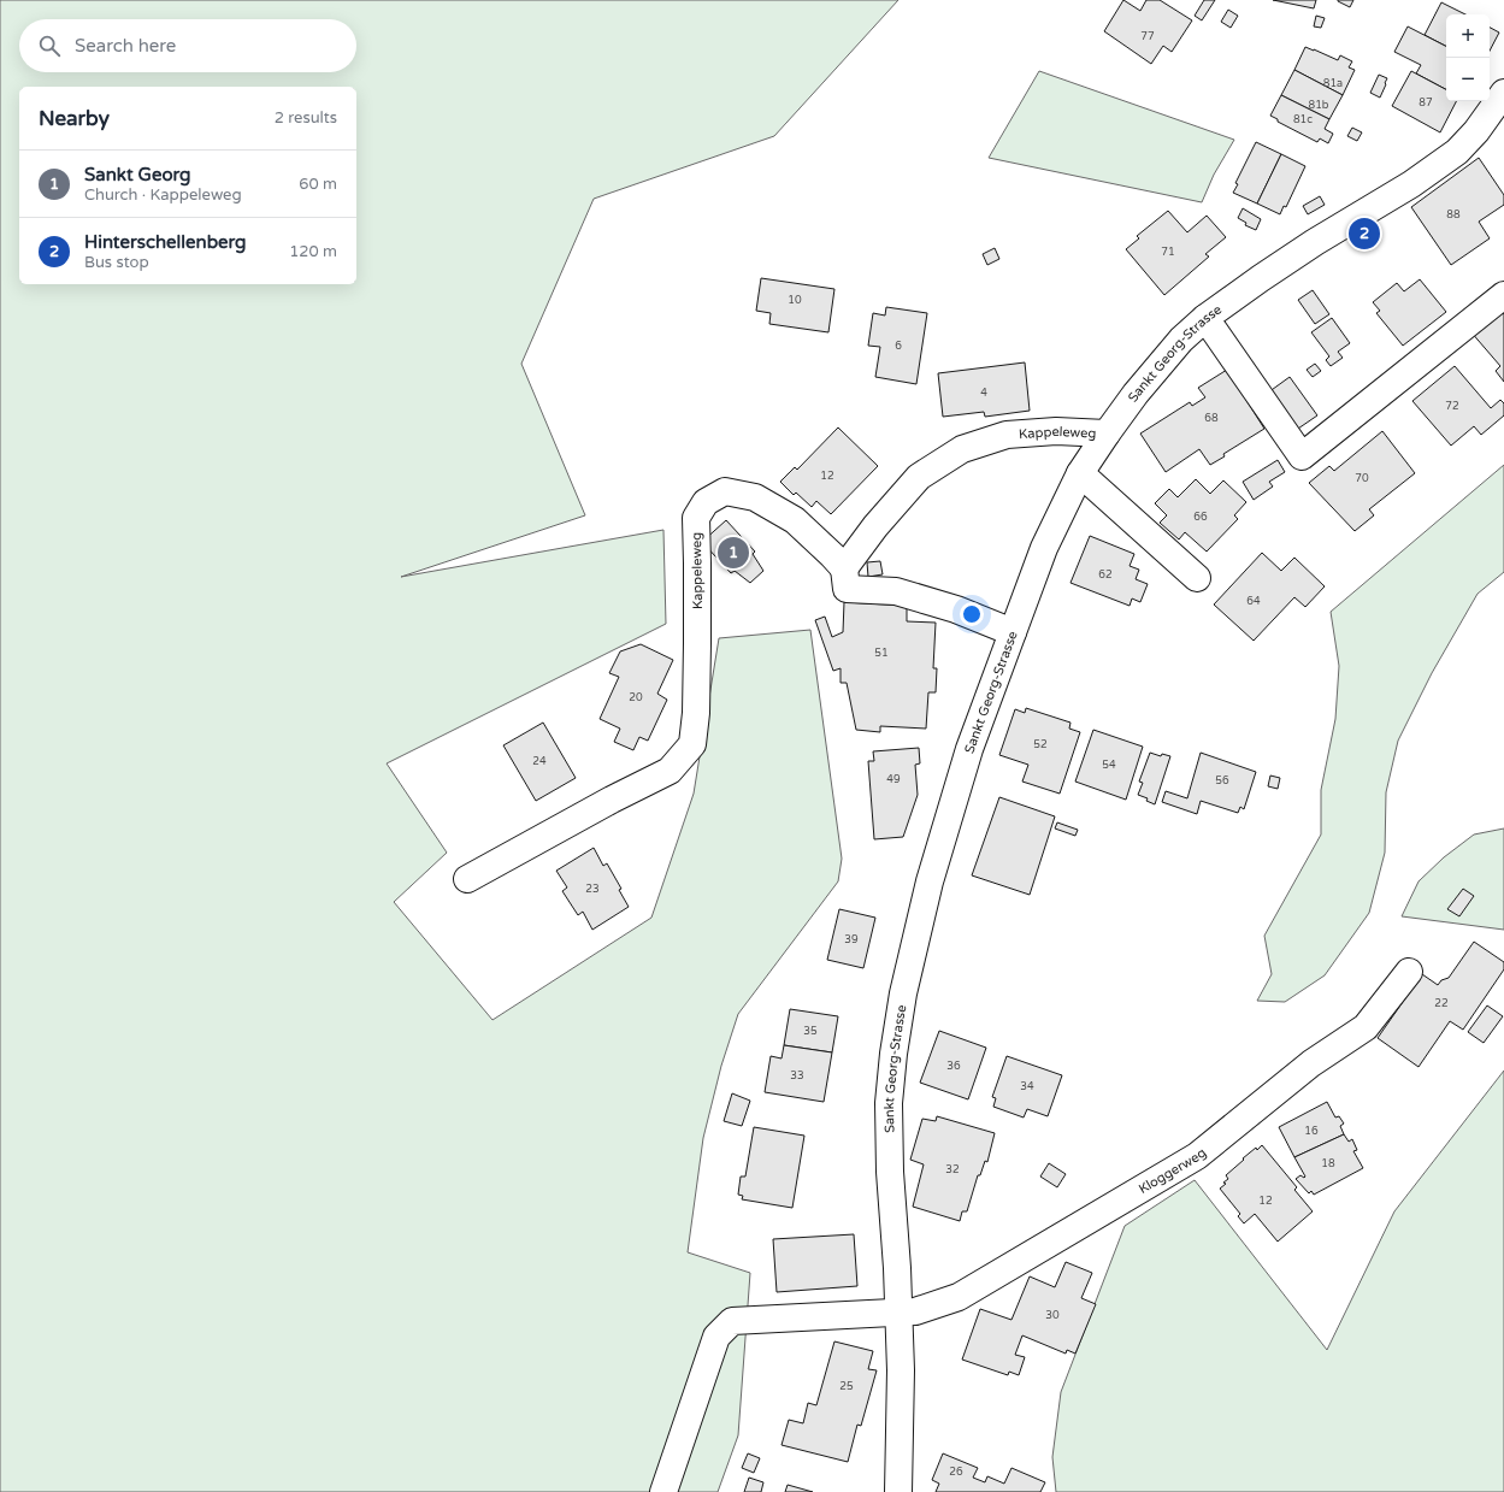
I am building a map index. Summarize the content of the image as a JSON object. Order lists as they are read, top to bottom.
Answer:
{
  "streets": {
    "street": ["Sankt Georg-Strasse", "Kappeleweg", "Kloggerweg"]
  },
  "crossings": [
    ["Sankt Georg-Strasse", "Kappeleweg"],
    ["Sankt Georg-Strasse", "Kloggerweg"]
  ],
  "house_numbers": [
    "77",
    "81a",
    "87",
    "81b",
    "81c",
    "88",
    "71",
    "10",
    "6",
    "4",
    "72",
    "68",
    "12",
    "70",
    "66",
    "62",
    "64",
    "51",
    "20",
    "52",
    "24",
    "54",
    "49",
    "56",
    "23",
    "39",
    "22",
    "35",
    "36",
    "33",
    "34",
    "16",
    "18",
    "32",
    "12",
    "30",
    "25",
    "26"
  ],
  "page": {
    "map_buttons": ["+", "−"],
    "search": "Search here",
    "heading": ["Nearby", "2 results"],
    "list": [
      {
        "mark": "1",
        "name": "Sankt Georg",
        "note": "Church · Kappeleweg",
        "value": "60 m"
      },
      {
        "mark": "2",
        "name": "Hinterschellenberg",
        "note": "Bus stop",
        "value": "120 m"
      }
    ],
    "pins": ["2", "1"]
  }
}
